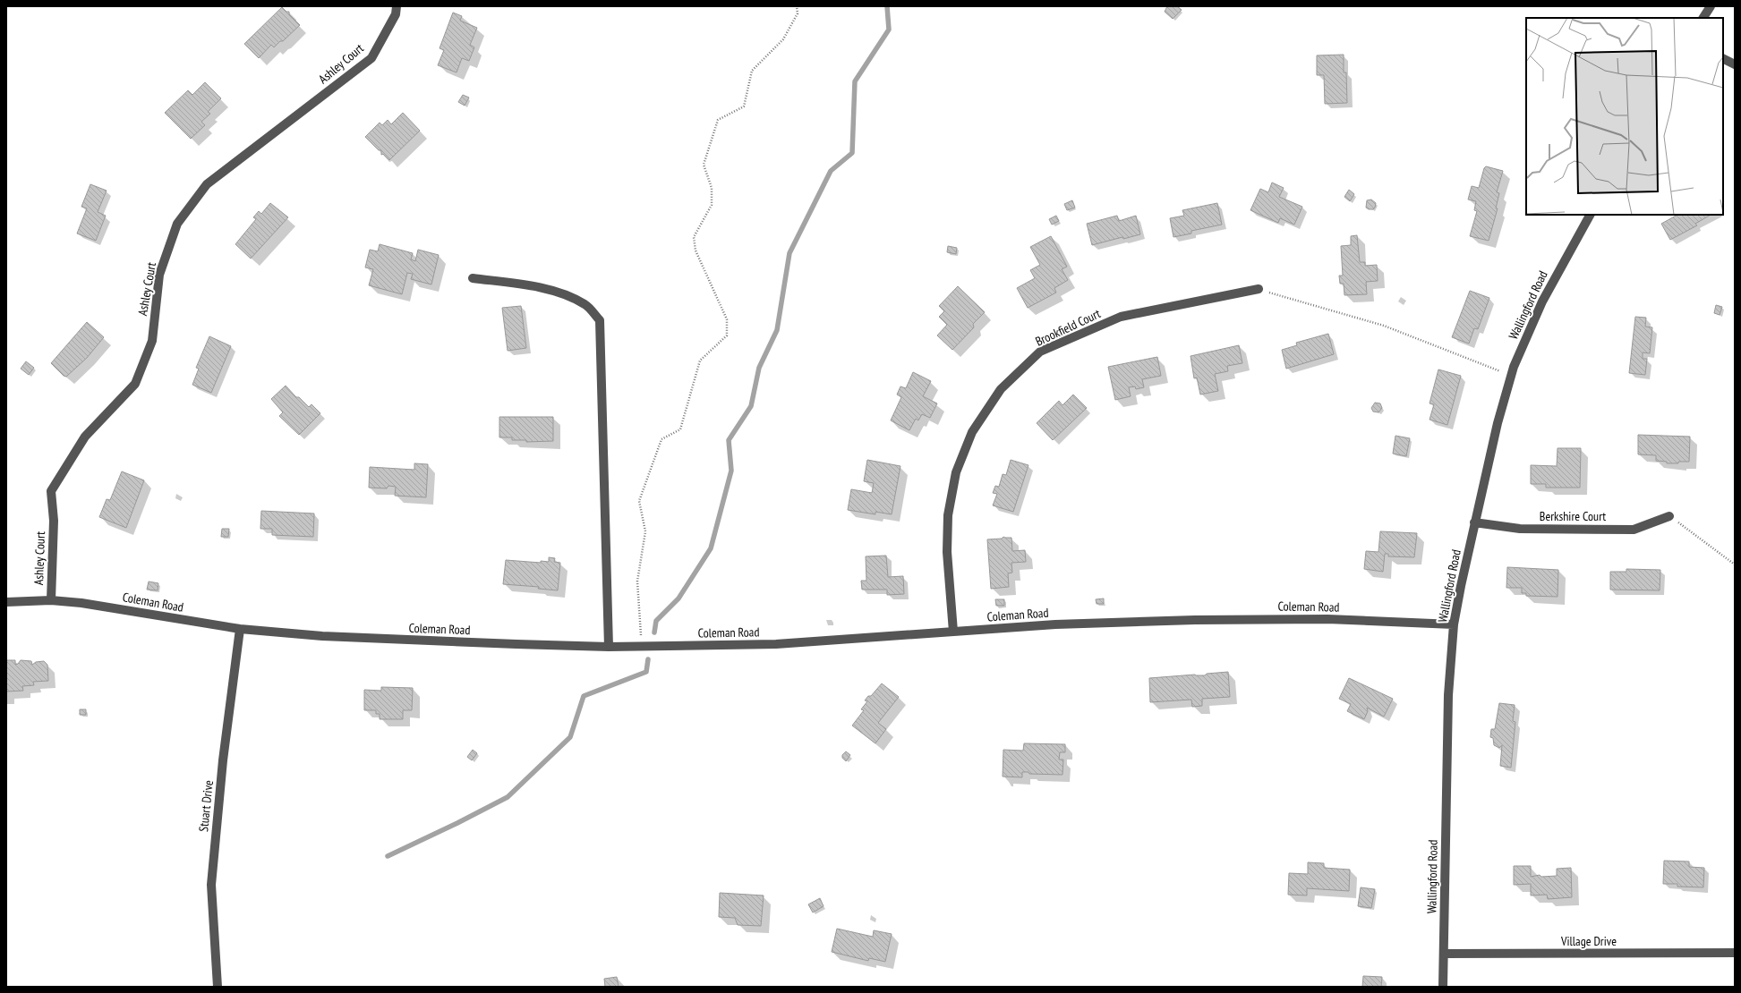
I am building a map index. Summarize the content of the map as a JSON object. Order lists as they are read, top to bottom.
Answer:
{
  "streets": {
    "street": [
      "Ashley Court",
      "Wallingford Road",
      "Brookfield Court",
      "Berkshire Court",
      "Coleman Road",
      "Stuart Drive",
      "Village Drive"
    ]
  },
  "crossings": [
    ["Ashley Court", "Coleman Road"],
    ["Wallingford Road", "Berkshire Court"],
    ["Wallingford Road", "Coleman Road"],
    ["Wallingford Road", "Village Drive"],
    ["Brookfield Court", "Coleman Road"],
    ["Coleman Road", "Stuart Drive"]
  ]
}
